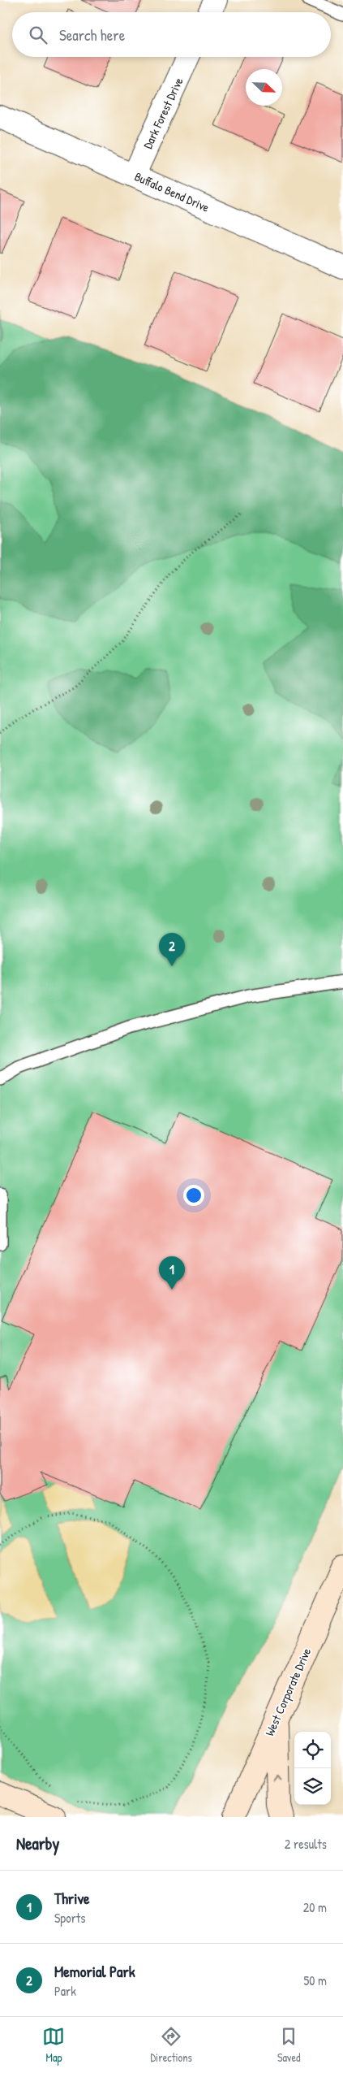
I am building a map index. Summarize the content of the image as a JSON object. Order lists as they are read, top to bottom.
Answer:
{
  "streets": {
    "street": ["Dark Forest Drive", "Buffalo Bend Drive", "West Corporate Drive"]
  },
  "crossings": [
    ["Dark Forest Drive", "Buffalo Bend Drive"]
  ],
  "north": "bottom right",
  "page": {
    "search": "Search here",
    "pins": ["2", "1"],
    "heading": ["Nearby", "2 results"],
    "list": [
      {
        "mark": "1",
        "name": "Thrive",
        "note": "Sports",
        "value": "20 m"
      },
      {
        "mark": "2",
        "name": "Memorial Park",
        "note": "Park",
        "value": "50 m"
      }
    ],
    "nav": ["Map", "Directions", "Saved"]
  }
}
